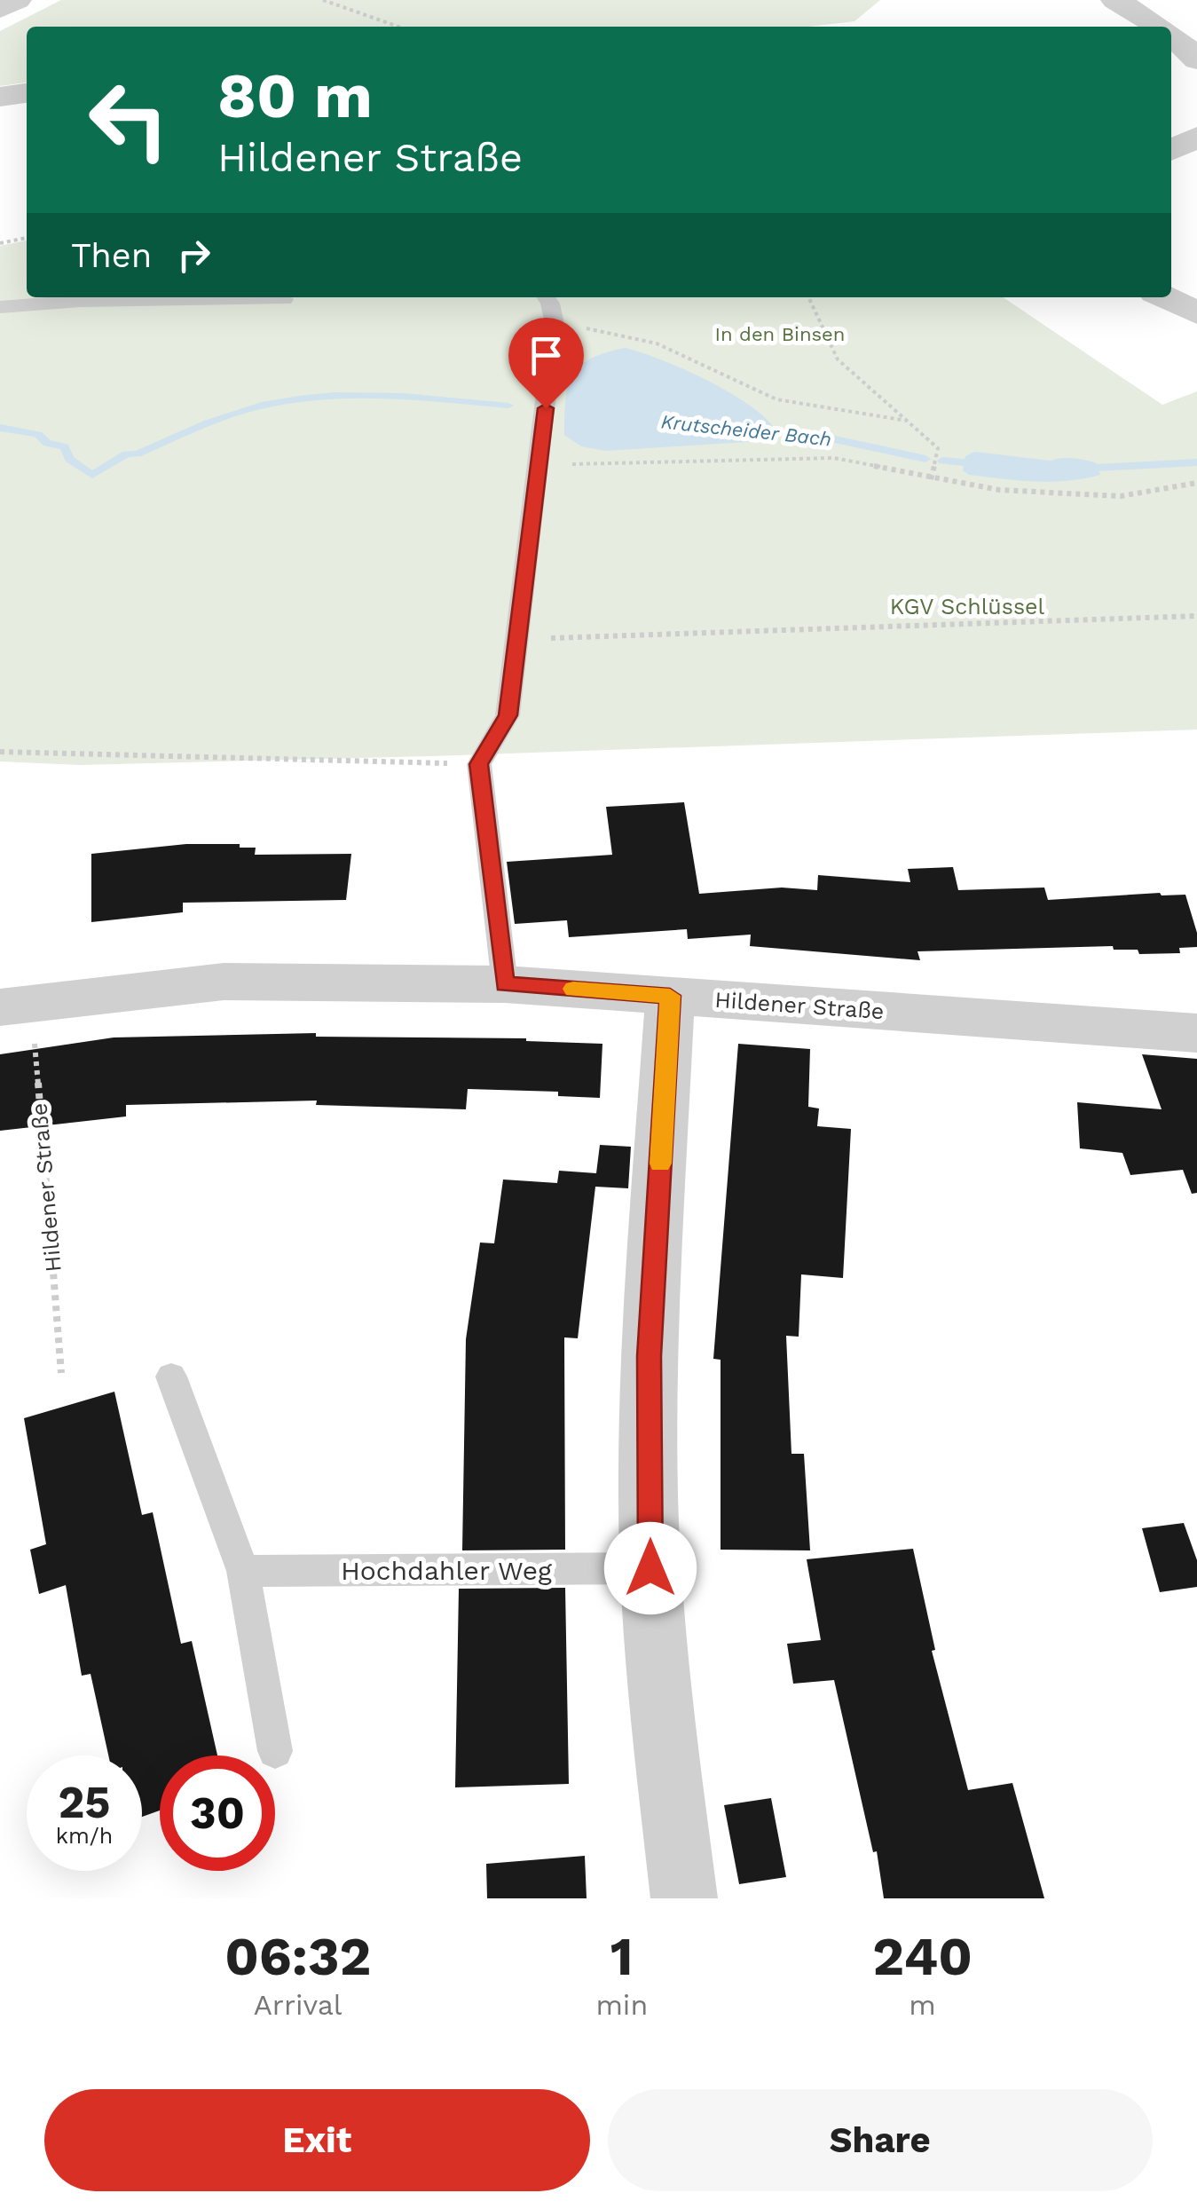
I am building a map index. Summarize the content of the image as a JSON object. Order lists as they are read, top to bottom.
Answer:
{
  "streets": {
    "street": ["Hildener Straße"],
    "lane": ["Hochdahler Weg"]
  },
  "water": ["Krutscheider Bach"],
  "parks": ["In den Binsen", "KGV Schlüssel"],
  "page": {
    "turn": ["80 m", "Hildener Straße"],
    "then": "Then",
    "speed": "25 km/h",
    "limit": "30",
    "eta": [
      "06:32",
      "Arrival",
      "1",
      "min",
      "240",
      "m"
    ],
    "buttons": ["Exit", "Share"]
  }
}
